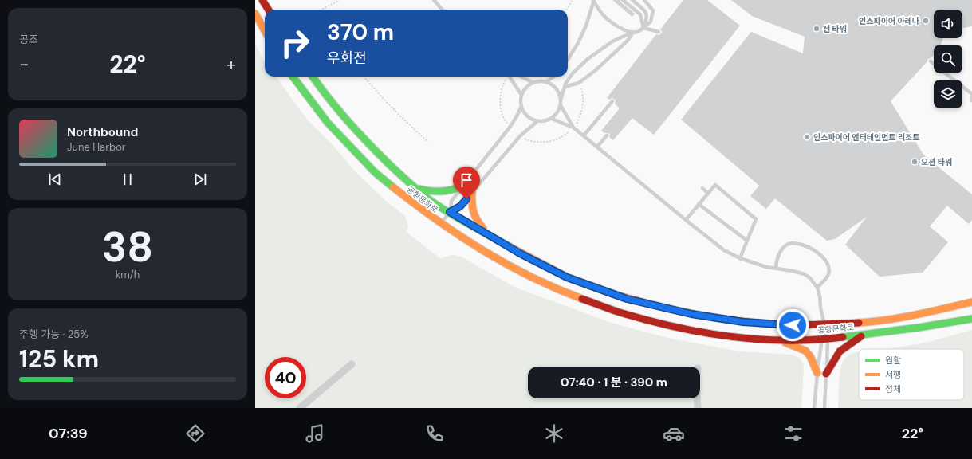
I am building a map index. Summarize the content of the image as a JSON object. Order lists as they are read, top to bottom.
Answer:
{
  "streets": {
    "street": ["공항문화로"]
  },
  "places": [
    "인스파이어 아레나",
    "선 타워",
    "인스파이어 엔터테인먼트 리조트",
    "오션 타워"
  ],
  "legend": ["원활", "서행", "정체"],
  "page": {
    "tile": [
      "공조",
      ["38", "km/h"],
      ["주행 가능 · 25%", "125 km"]
    ],
    "turn": ["370 m", "우회전"],
    "heat": ["−", "22°", "+"],
    "song": ["Northbound", "June Harbor"],
    "limit": "40",
    "trip": "07:40 · 1 분 · 390 m",
    "tabs": ["07:39", "22°"]
  }
}
